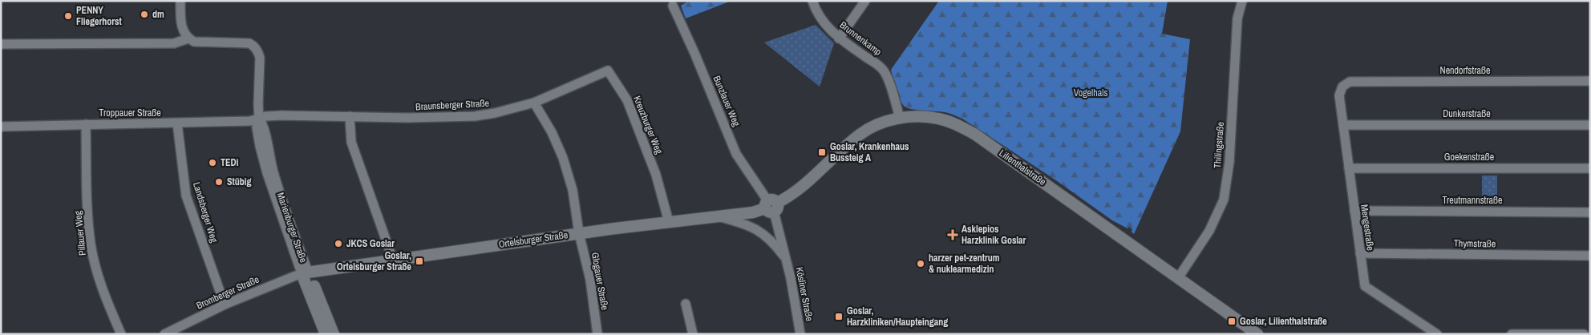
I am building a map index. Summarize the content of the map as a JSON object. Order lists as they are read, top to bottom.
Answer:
{
  "streets": {
    "street": [
      "Brunnenkamp",
      "Nendorfstraße",
      "Bunzlauer Weg",
      "Braunsberger Straße",
      "Troppauer Straße",
      "Dunkerstraße",
      "Kreuzburger Weg",
      "Thilingstraße",
      "Goekenstraße",
      "Lilienthalstraße",
      "Treutmannstraße",
      "Landsberger Weg",
      "Marienburger Straße",
      "Mengestraße",
      "Pillauer Weg",
      "Ortelsburger Straße",
      "Thymstraße",
      "Glogauer Straße",
      "Bromberger Straße",
      "Kösliner Straße"
    ]
  },
  "crossings": [
    ["Brunnenkamp", "Lilienthalstraße"],
    ["Nendorfstraße", "Mengestraße"],
    ["Bunzlauer Weg", "Lilienthalstraße"],
    ["Bunzlauer Weg", "Ortelsburger Straße"],
    ["Bunzlauer Weg", "Kösliner Straße"],
    ["Braunsberger Straße", "Troppauer Straße"],
    ["Braunsberger Straße", "Kreuzburger Weg"],
    ["Braunsberger Straße", "Marienburger Straße"],
    ["Troppauer Straße", "Landsberger Weg"],
    ["Troppauer Straße", "Marienburger Straße"],
    ["Troppauer Straße", "Pillauer Weg"],
    ["Dunkerstraße", "Mengestraße"],
    ["Kreuzburger Weg", "Ortelsburger Straße"],
    ["Thilingstraße", "Lilienthalstraße"],
    ["Goekenstraße", "Mengestraße"],
    ["Lilienthalstraße", "Ortelsburger Straße"],
    ["Lilienthalstraße", "Kösliner Straße"],
    ["Treutmannstraße", "Mengestraße"],
    ["Landsberger Weg", "Bromberger Straße"],
    ["Marienburger Straße", "Ortelsburger Straße"],
    ["Marienburger Straße", "Bromberger Straße"],
    ["Mengestraße", "Thymstraße"],
    ["Ortelsburger Straße", "Glogauer Straße"],
    ["Ortelsburger Straße", "Bromberger Straße"],
    ["Ortelsburger Straße", "Kösliner Straße"]
  ],
  "parks": ["Vogelhals"],
  "places": {
    "other": [
      "dm",
      "PENNY Fliegerhorst",
      "TEDi",
      "Stübig",
      "JKCS Goslar",
      "harzer pet-zentrum & nuklearmedizin"
    ],
    "transit": [
      "Goslar, Krankenhaus Bussteig A",
      "Goslar, Ortelsburger Straße",
      "Goslar, Harzkliniken/Haupteingang",
      "Goslar, Lilienthalstraße"
    ],
    "health": ["Asklepios Harzklinik Goslar"]
  }
}
